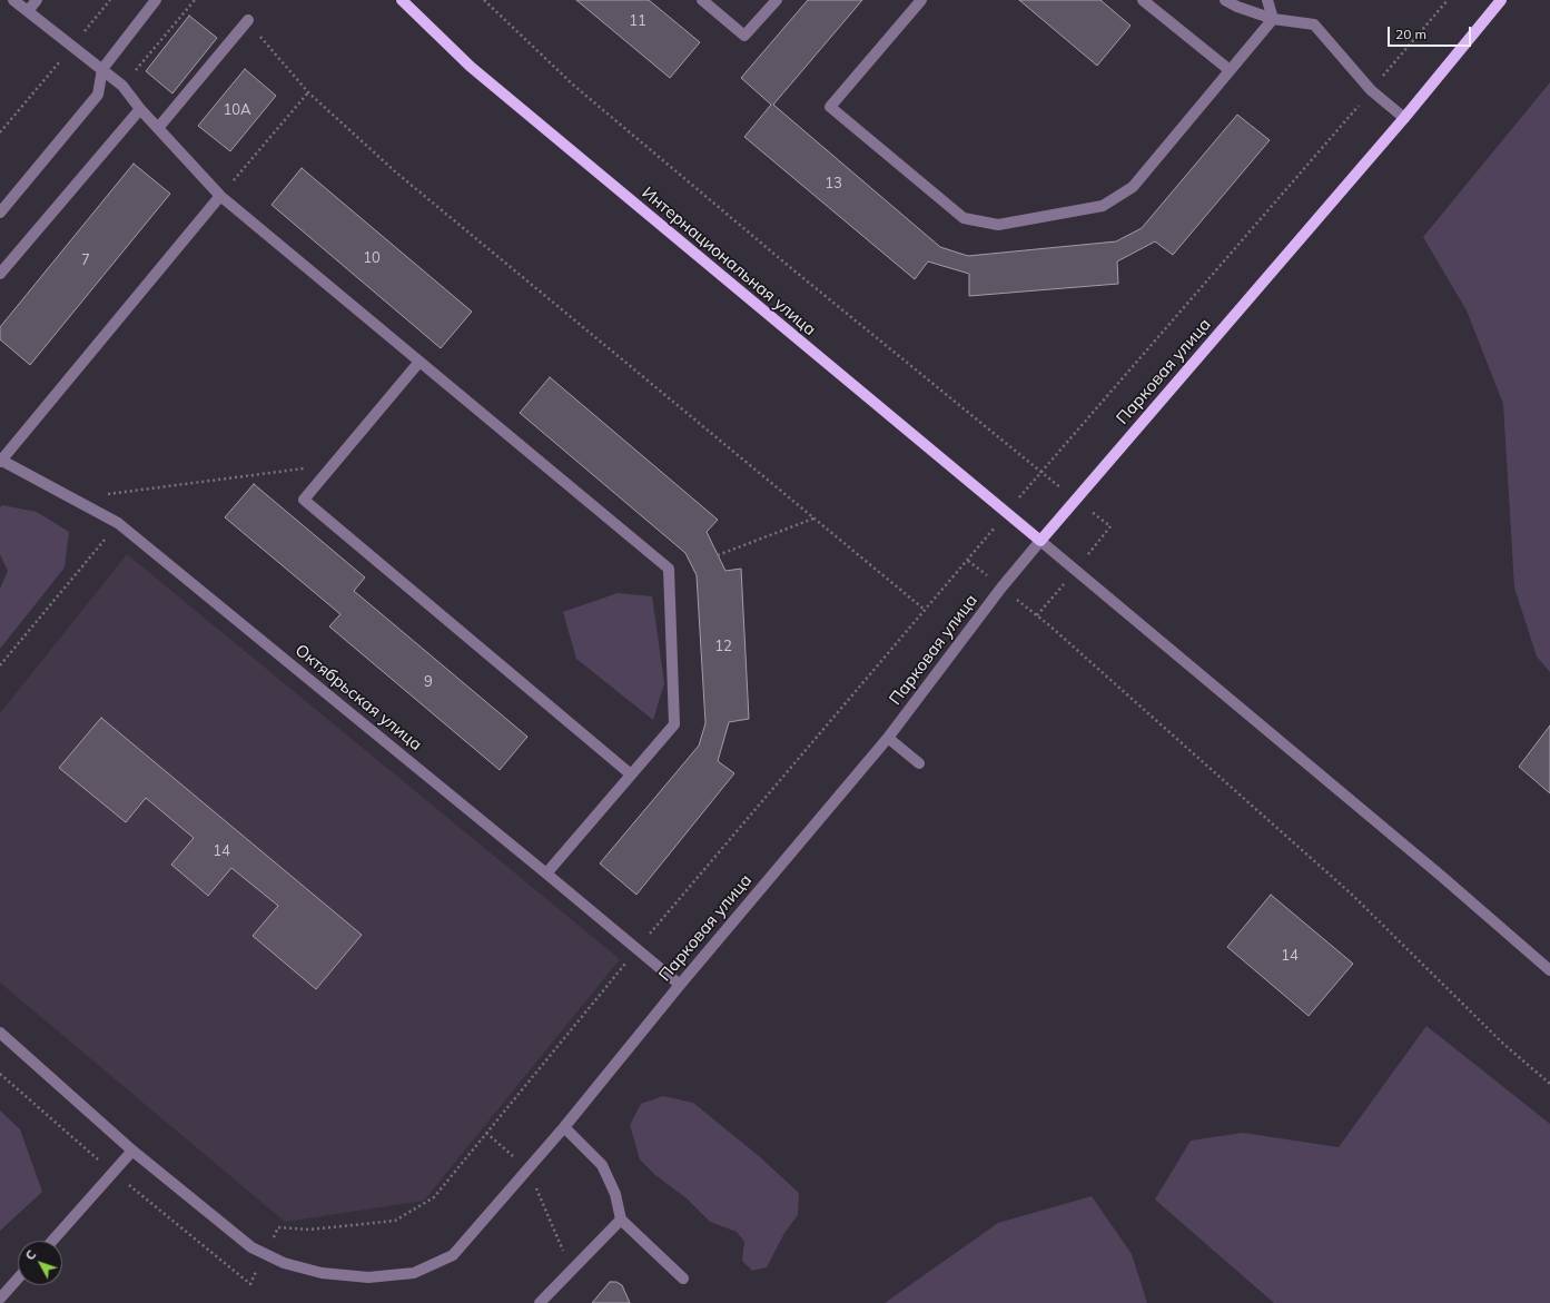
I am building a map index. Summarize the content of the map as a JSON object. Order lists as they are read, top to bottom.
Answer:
{
  "streets": {
    "main road": ["Интернациональная улица", "Парковая улица"],
    "street": ["Октябрьская улица"]
  },
  "crossings": [
    ["Интернациональная улица", "Парковая улица"],
    ["Парковая улица", "Октябрьская улица"]
  ],
  "house_numbers": [
    "11",
    "10А",
    "13",
    "10",
    "7",
    "12",
    "9",
    "14",
    "14"
  ],
  "scale_bar": "20 m",
  "north": "top left"
}
